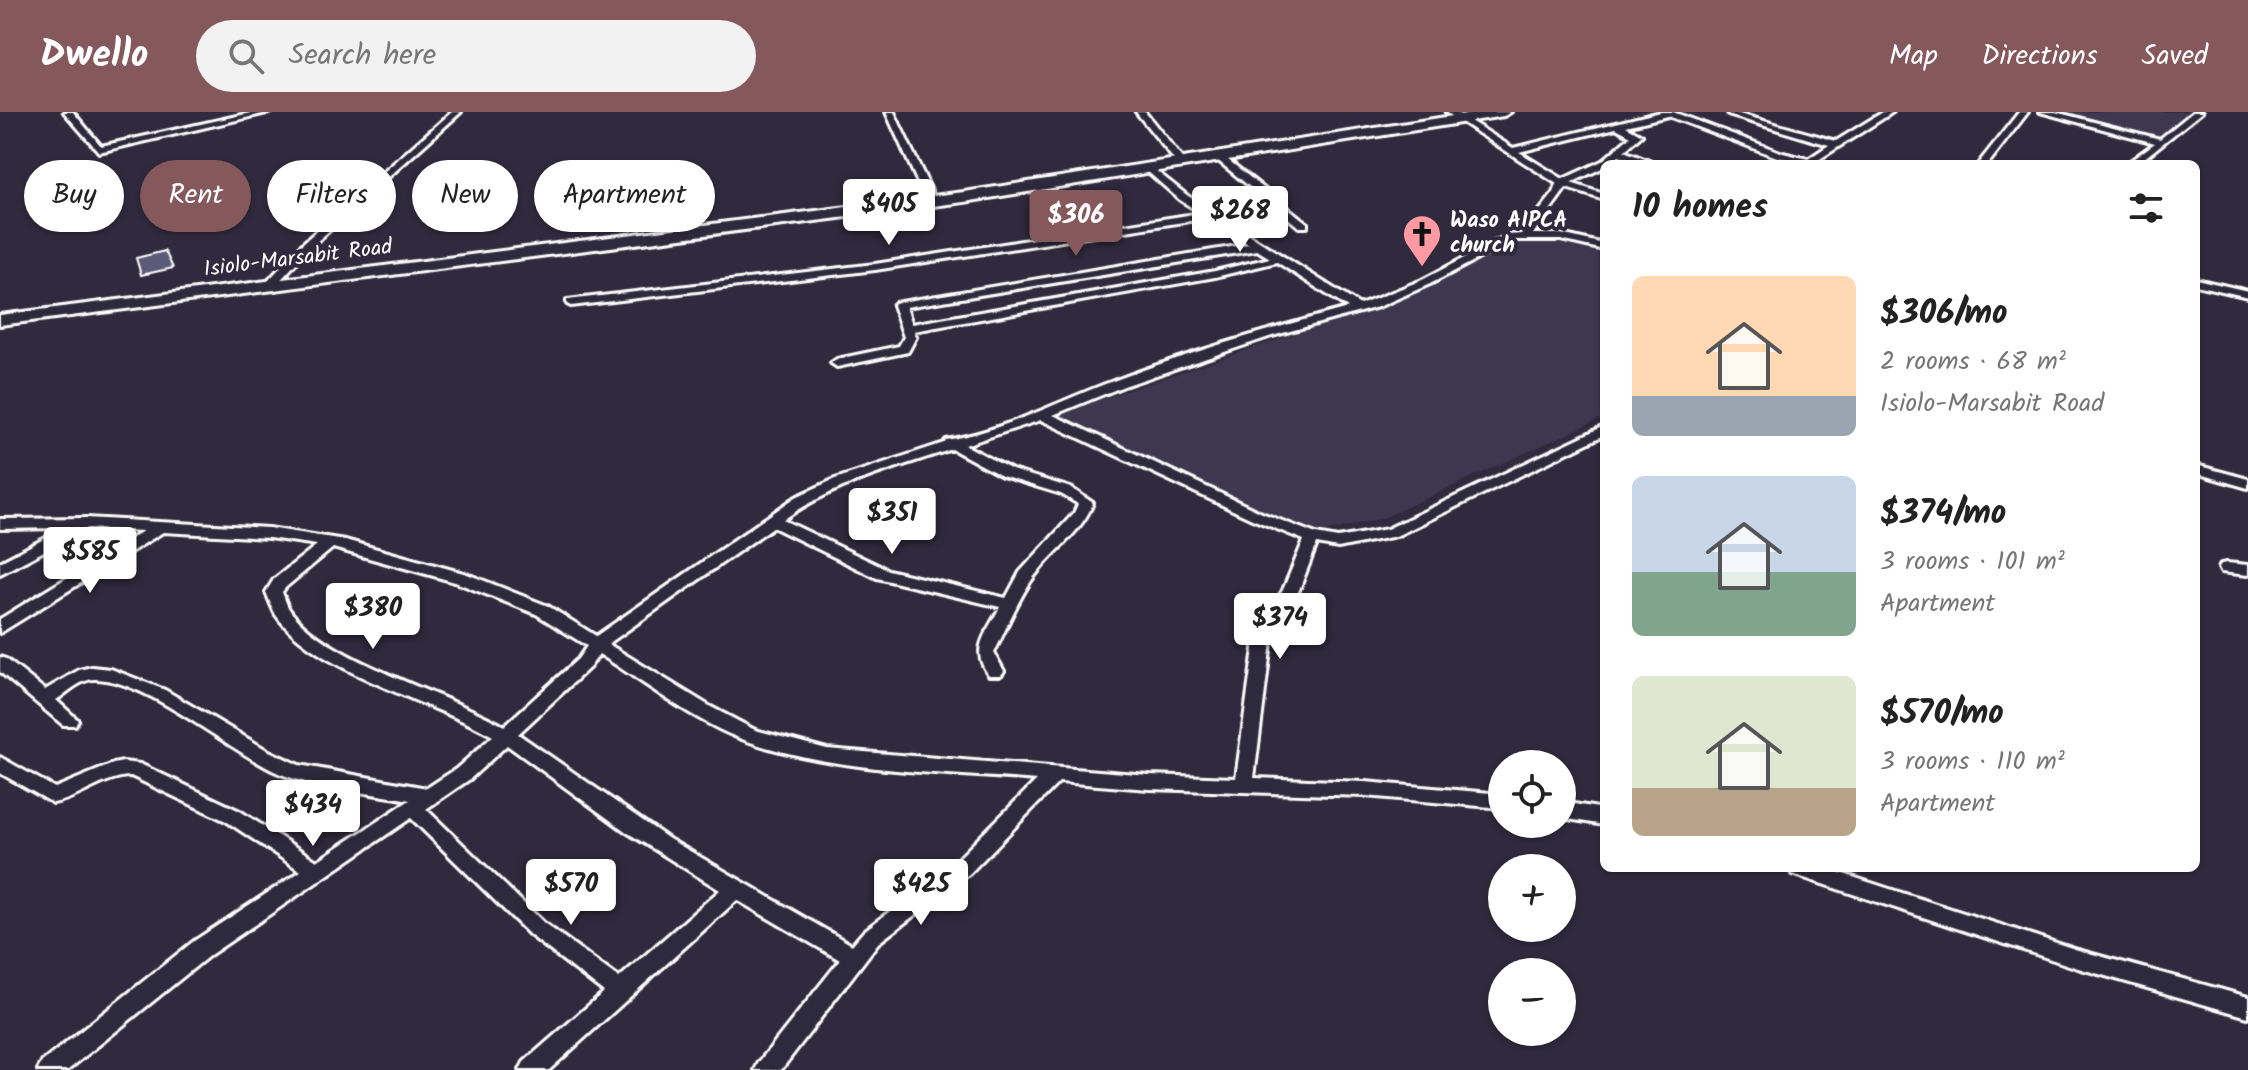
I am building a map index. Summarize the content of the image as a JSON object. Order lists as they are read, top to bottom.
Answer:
{
  "streets": {
    "highway": ["Isiolo-Marsabit Road"]
  },
  "places": {
    "church": ["Waso AIPCA church"]
  },
  "page": {
    "header": "Dwello",
    "search": "Search here",
    "nav": ["Map", "Directions", "Saved"],
    "chip": [
      "Buy",
      "Rent",
      "Filters",
      "New",
      "Apartment"
    ],
    "heading": "10 homes",
    "price": [
      "$405",
      "$268",
      "$306",
      "$351",
      "$585",
      "$380",
      "$374",
      "$434",
      "$570",
      "$425"
    ],
    "list": [
      {
        "name": "$306/mo",
        "note": "2 rooms · 68 m² · Isiolo-Marsabit Road"
      },
      {
        "name": "$374/mo",
        "note": "3 rooms · 101 m² · Apartment"
      },
      {
        "name": "$570/mo",
        "note": "3 rooms · 110 m² · Apartment"
      }
    ],
    "map_buttons": ["+", "−"]
  }
}
